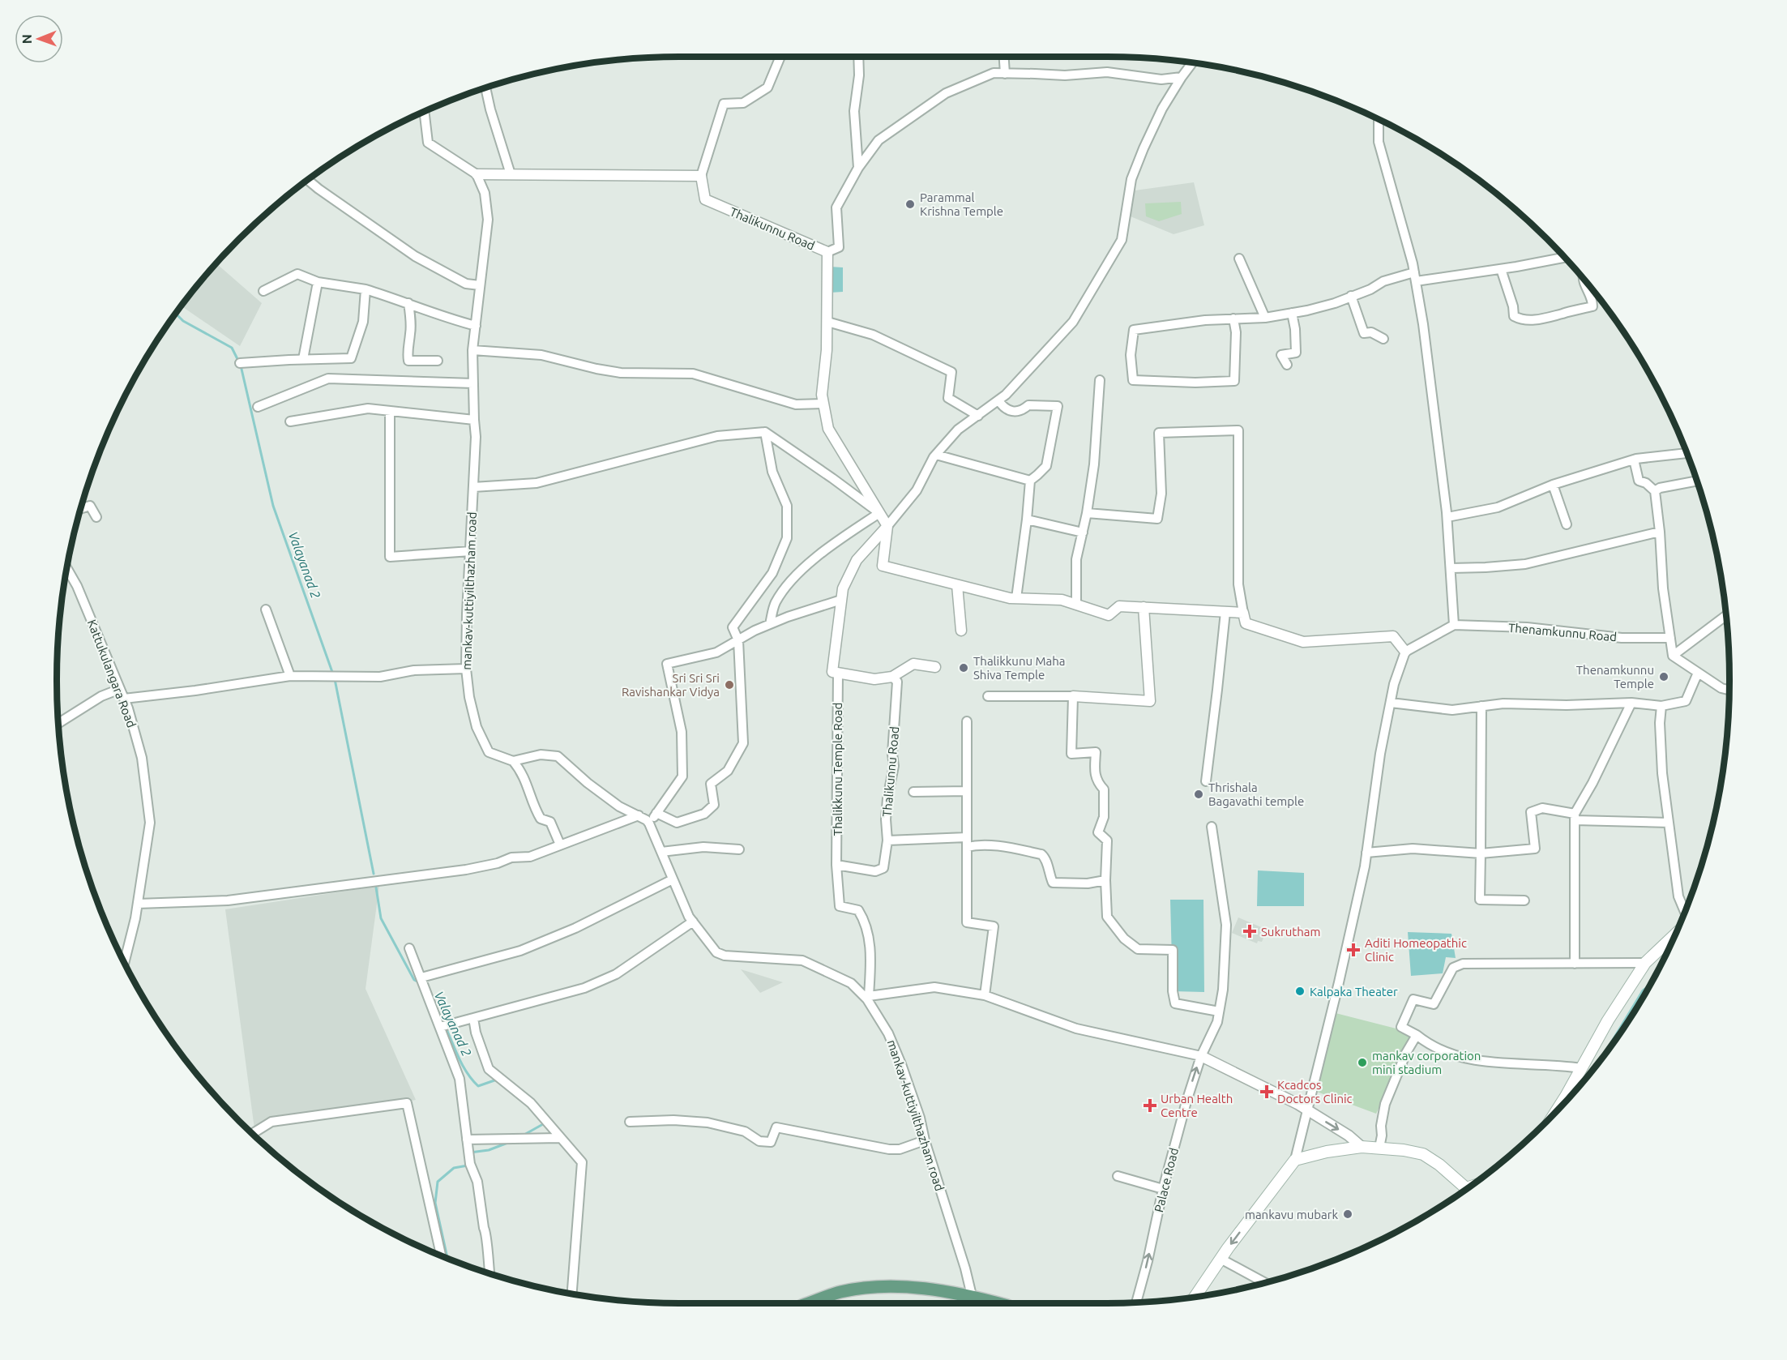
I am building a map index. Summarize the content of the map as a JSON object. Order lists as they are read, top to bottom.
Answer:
{
  "streets": {
    "street": [
      "Thalikunnu Road",
      "mankav-kuttiyilthazham road",
      "Thenamkunnu Road",
      "Kattukulangara Road",
      "Thalikkunu Temple Road",
      "Palace Road"
    ]
  },
  "crossings": [
    ["Thalikunnu Road", "Thalikkunu Temple Road"]
  ],
  "one_way": ["Palace Road"],
  "water": ["Valayanad 2"],
  "places": {
    "other": [
      "Parammal Krishna Temple",
      "Thalikkunu Maha Shiva Temple",
      "Thenamkunnu Temple",
      "Sri Sri Sri Ravishankar Vidya",
      "Thrishala Bagavathi temple",
      "Kalpaka Theater",
      "mankav corporation mini stadium",
      "mankavu mubark"
    ],
    "health": [
      "Sukrutham",
      "Aditi Homeopathic Clinic",
      "Kcadcos Doctors Clinic",
      "Urban Health Centre"
    ]
  },
  "north": "left"
}
